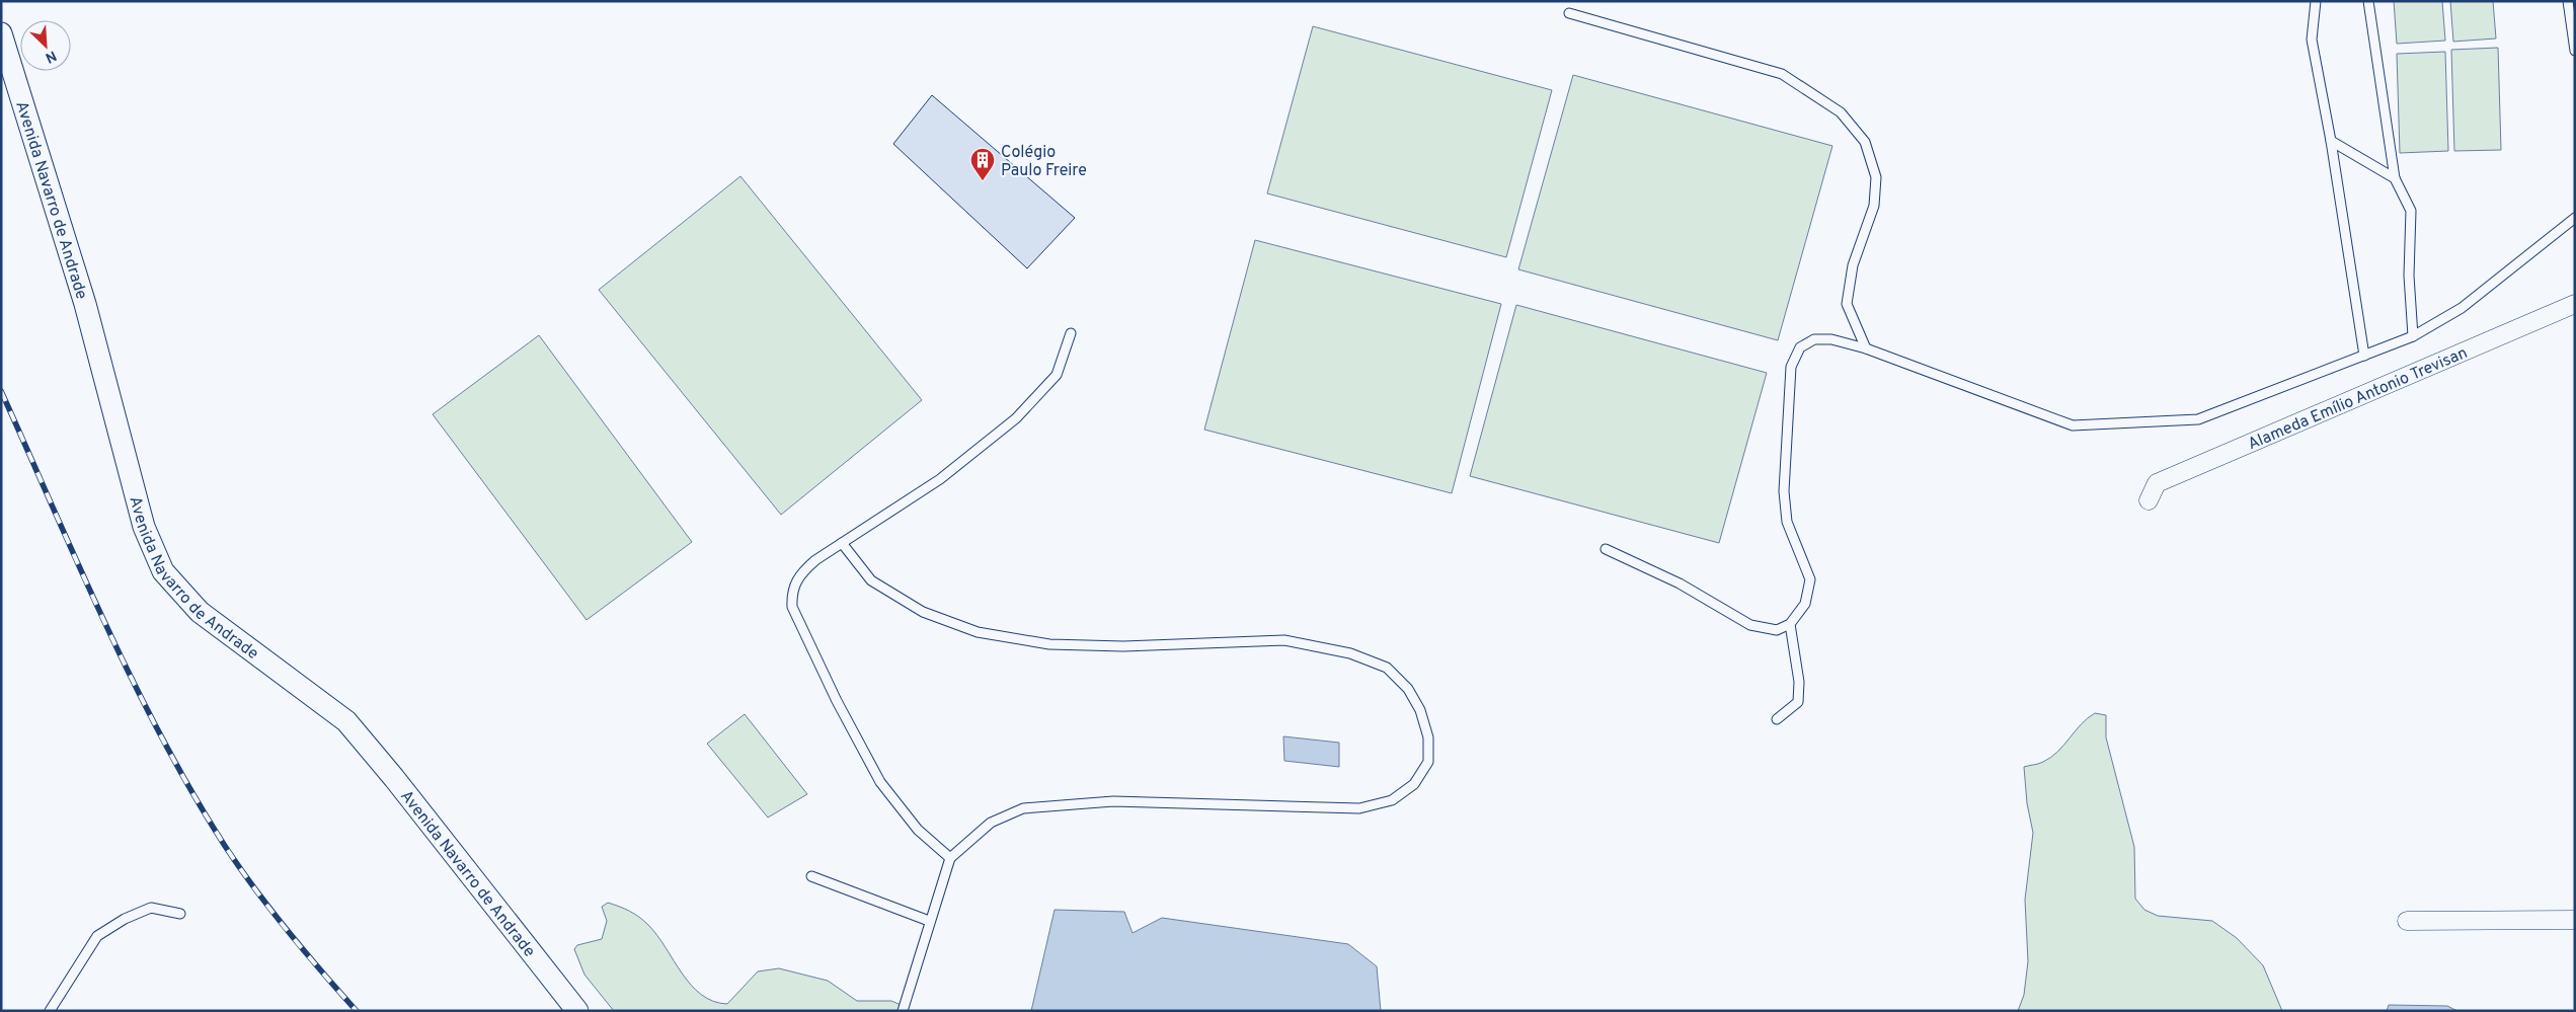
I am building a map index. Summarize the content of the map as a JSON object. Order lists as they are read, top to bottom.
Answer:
{
  "streets": {
    "street": ["Avenida Navarro de Andrade", "Alameda Emílio Antonio Trevisan"]
  },
  "places": {
    "building": ["Colégio Paulo Freire"]
  },
  "north": "bottom right"
}
